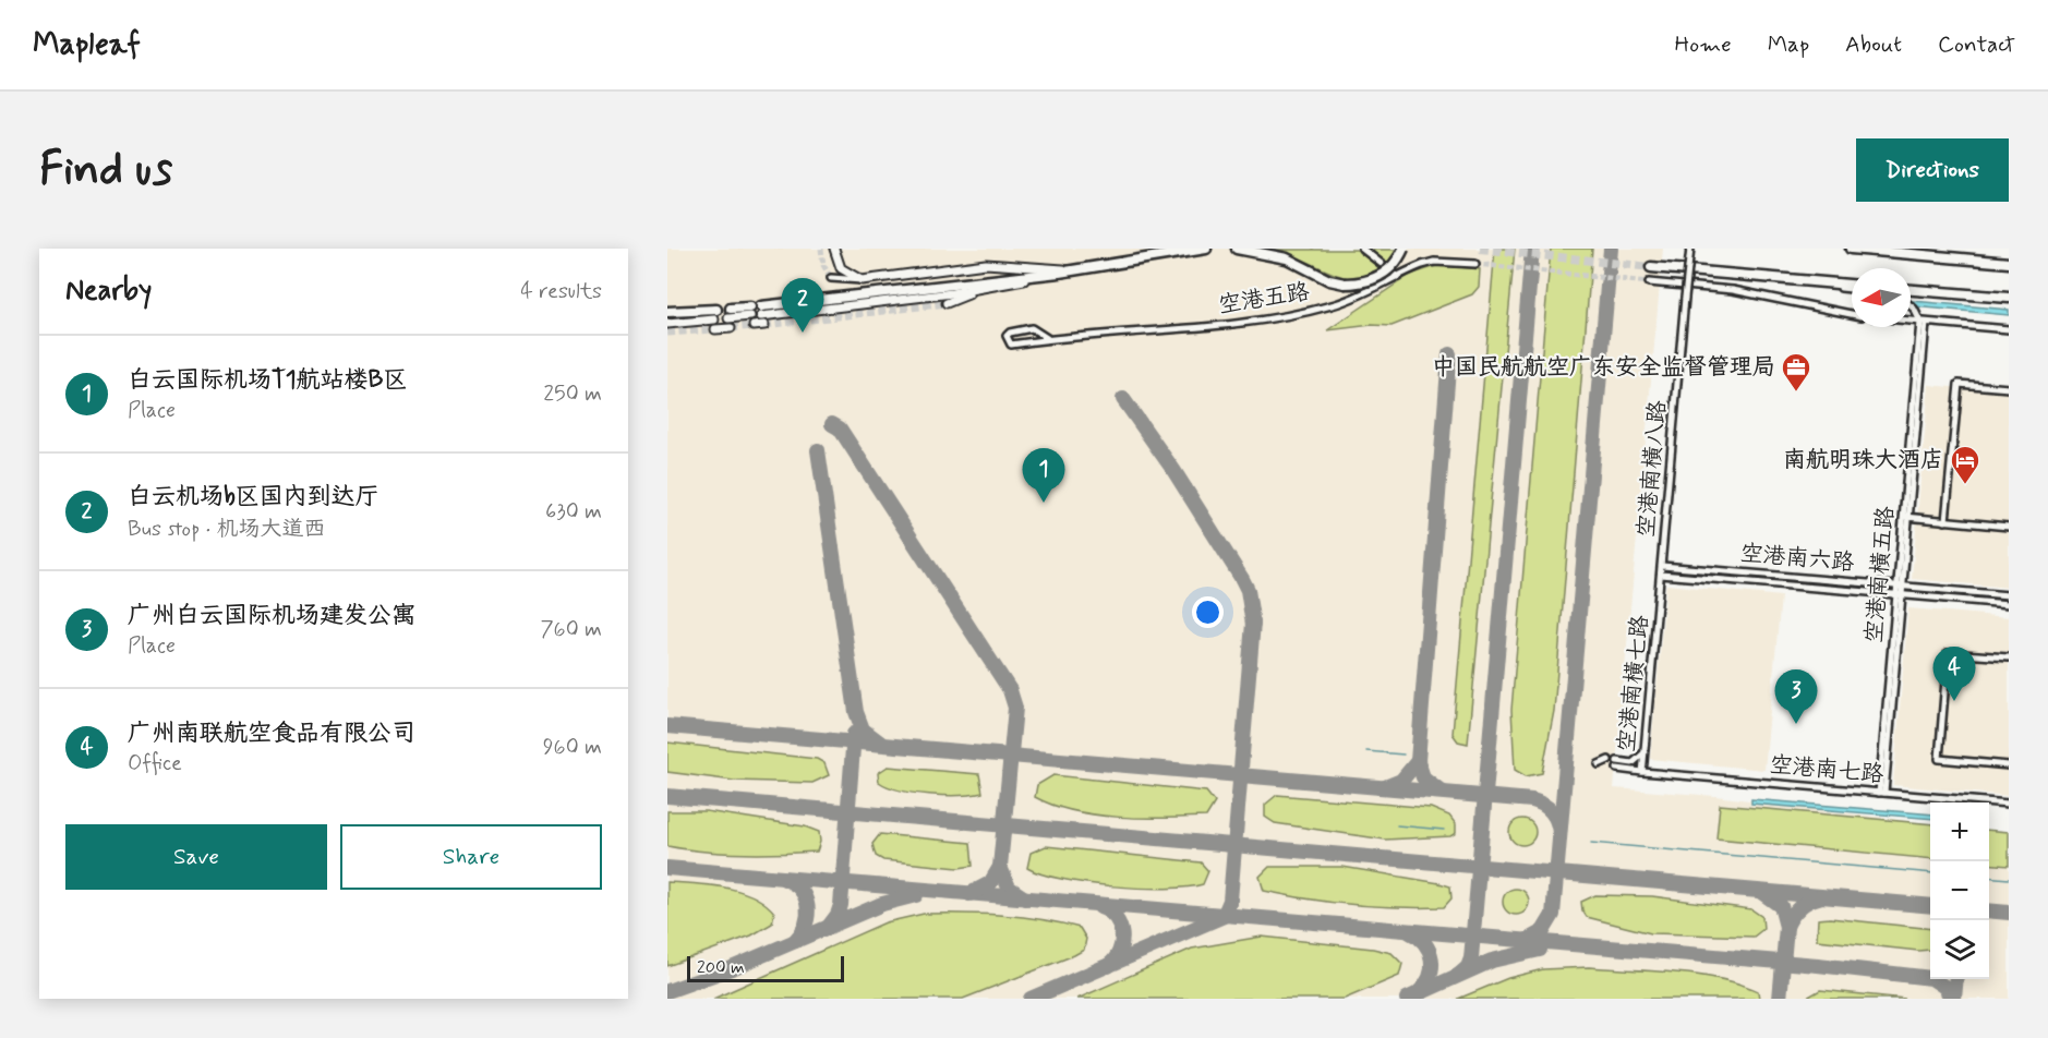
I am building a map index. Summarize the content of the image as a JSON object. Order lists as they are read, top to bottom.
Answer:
{
  "streets": {
    "street": [
      "空港五路",
      "空港南横八路",
      "空港南六路",
      "空港南横五路",
      "空港南横七路",
      "空港南七路"
    ]
  },
  "crossings": [
    ["空港南横八路", "空港南六路"],
    ["空港南横八路", "空港南横七路"],
    ["空港南六路", "空港南横五路"],
    ["空港南六路", "空港南横七路"],
    ["空港南横五路", "空港南七路"],
    ["空港南横七路", "空港南七路"]
  ],
  "places": {
    "office": ["中国民航航空广东安全监督管理局"],
    "hotel": ["南航明珠大酒店"]
  },
  "scale_bar": "200 m",
  "north": "left",
  "page": {
    "header": "Mapleaf",
    "nav": [
      "Home",
      "Map",
      "About",
      "Contact"
    ],
    "buttons": [
      "Directions",
      ["Save", "Share"]
    ],
    "title": "Find us",
    "heading": ["Nearby", "4 results"],
    "pins": [
      "2",
      "1",
      "4",
      "3"
    ],
    "list": [
      {
        "mark": "1",
        "name": "白云国际机场T1航站楼B区",
        "note": "Place",
        "value": "250 m"
      },
      {
        "mark": "2",
        "name": "白云机场b区国内到达厅",
        "note": "Bus stop · 机场大道西",
        "value": "630 m"
      },
      {
        "mark": "3",
        "name": "广州白云国际机场建发公寓",
        "note": "Place",
        "value": "760 m"
      },
      {
        "mark": "4",
        "name": "广州南联航空食品有限公司",
        "note": "Office",
        "value": "960 m"
      }
    ],
    "map_buttons": ["+", "−"],
    "scale": "200 m"
  }
}
